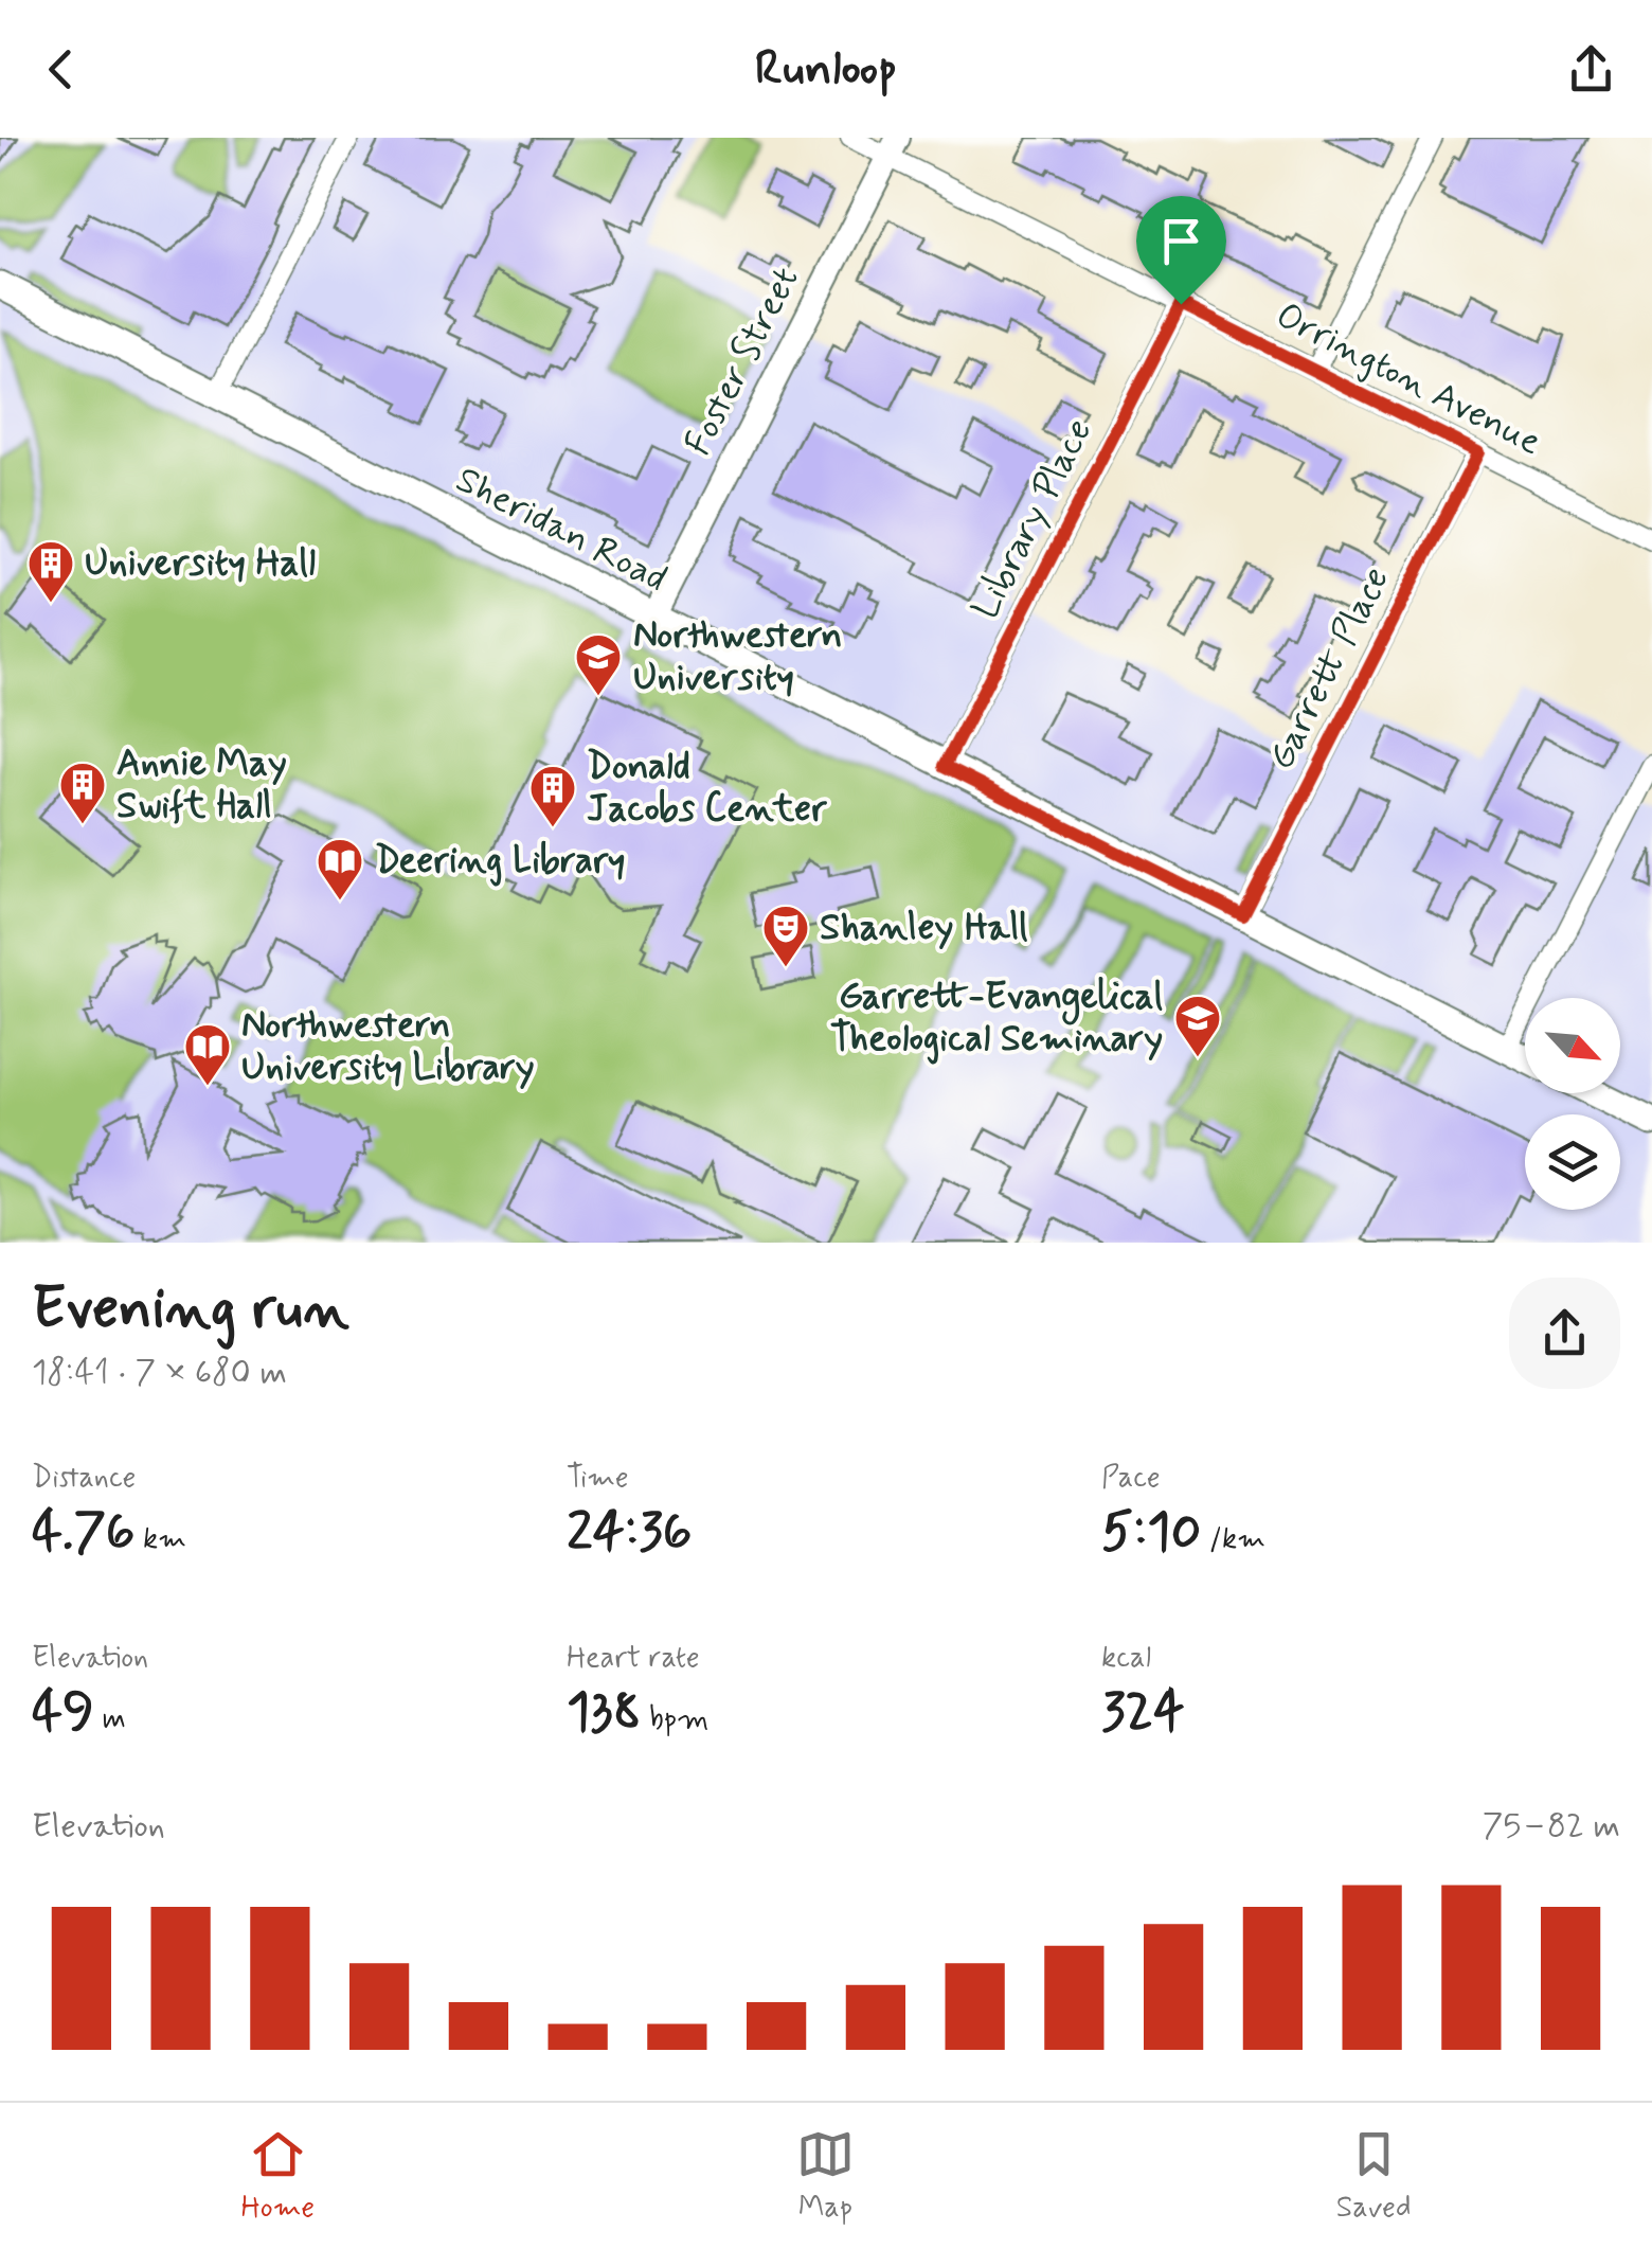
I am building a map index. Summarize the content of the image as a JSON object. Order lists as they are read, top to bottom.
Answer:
{
  "streets": {
    "main road": ["Sheridan Road"],
    "street": [
      "Foster Street",
      "Orrington Avenue",
      "Library Place",
      "Garrett Place"
    ]
  },
  "crossings": [
    ["Foster Street", "Orrington Avenue"],
    ["Foster Street", "Sheridan Road"],
    ["Orrington Avenue", "Library Place"],
    ["Orrington Avenue", "Garrett Place"],
    ["Library Place", "Sheridan Road"],
    ["Sheridan Road", "Garrett Place"]
  ],
  "places": {
    "building": ["University Hall", "Annie May Swift Hall", "Donald Jacobs Center"],
    "school or university": ["Northwestern University", "Garrett-Evangelical Theological Seminary"],
    "library": ["Deering Library", "Northwestern University Library"],
    "theatre": ["Shanley Hall"]
  },
  "north": "bottom right",
  "page": {
    "header": "Runloop",
    "heading": ["Evening run", "18:41 · 7 × 680 m"],
    "stats": [
      ["Distance", "4.76 km"],
      ["Time", "24:36"],
      ["Pace", "5:10 /km"],
      ["Elevation", "49 m"],
      ["Heart rate", "138 bpm"],
      ["kcal", "324"]
    ],
    "chart": ["Elevation", "75–82 m"],
    "tabs": ["Home", "Map", "Saved"]
  }
}
